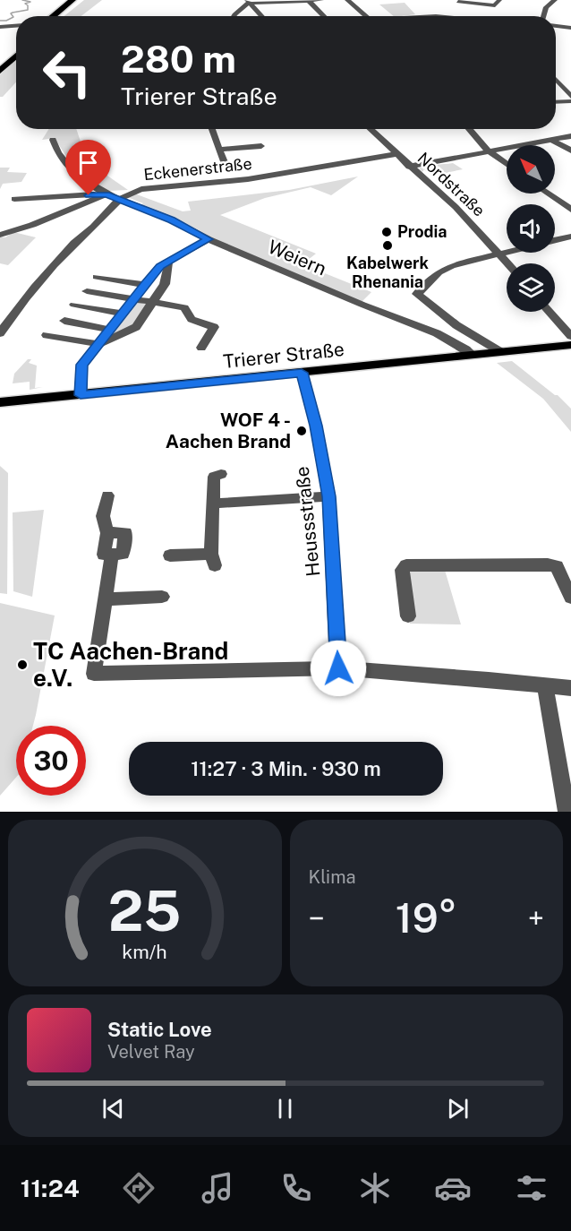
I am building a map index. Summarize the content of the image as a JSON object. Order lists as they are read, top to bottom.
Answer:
{
  "streets": {
    "main road": ["Trierer Straße"],
    "street": [
      "Eckenerstraße",
      "Nordstraße",
      "Weiern",
      "Heussstraße"
    ]
  },
  "crossings": [
    ["Eckenerstraße", "Nordstraße"],
    ["Eckenerstraße", "Weiern"],
    ["Weiern", "Trierer Straße"],
    ["Trierer Straße", "Heussstraße"]
  ],
  "places": [
    "Prodia",
    "Kabelwerk Rhenania",
    "WOF 4 - Aachen Brand",
    "TC Aachen-Brand e.V."
  ],
  "north": "top left",
  "page": {
    "turn": ["280 m", "Trierer Straße"],
    "limit": "30",
    "trip": "11:27 · 3 Min. · 930 m",
    "tile": "Klima",
    "heat": ["−", "19°", "+"],
    "song": ["Static Love", "Velvet Ray"],
    "tabs": "11:24",
    "gauge": ["25", "km/h"]
  }
}
